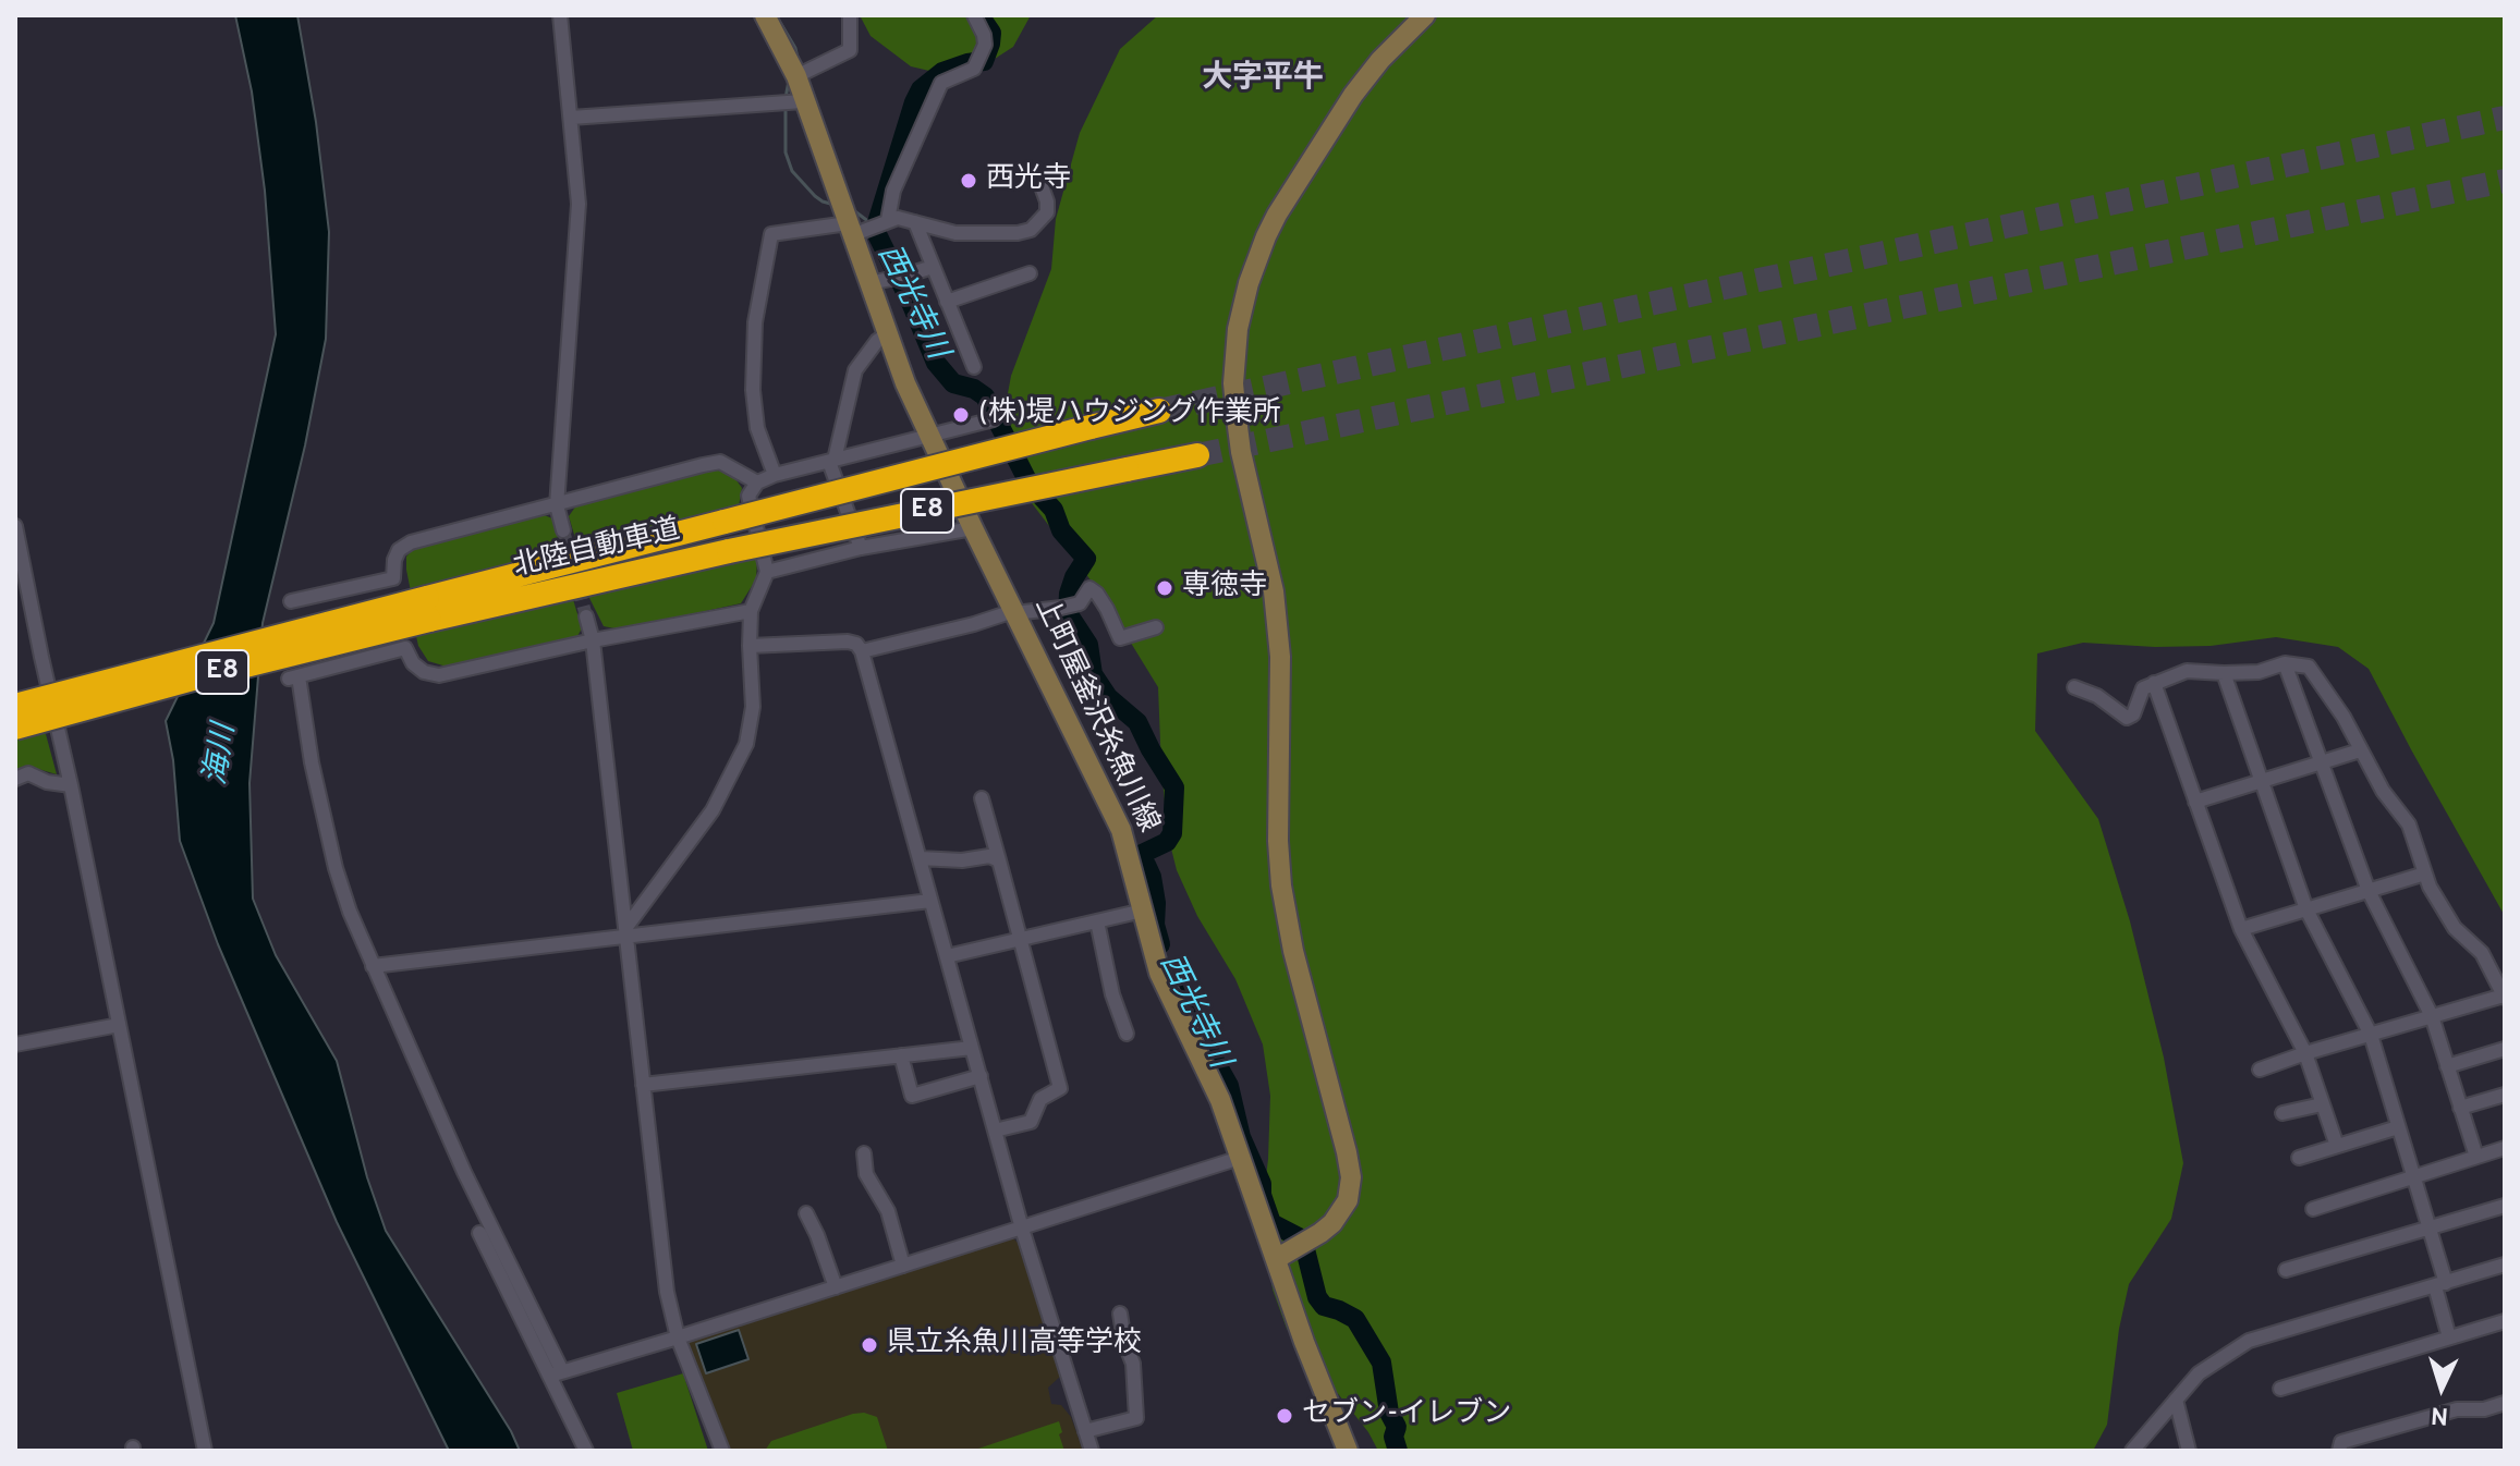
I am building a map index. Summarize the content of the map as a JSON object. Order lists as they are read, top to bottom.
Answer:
{
  "streets": {
    "highway": ["E8", "北陸自動車道"],
    "main road": ["上町屋釜沢糸魚川線"]
  },
  "districts": ["大字平牛"],
  "water": ["西光寺川", "海川"],
  "places": [
    "西光寺",
    "(株)堤ハウジング作業所",
    "専徳寺",
    "県立糸魚川高等学校",
    "セブン-イレブン"
  ],
  "north": "bottom"
}
